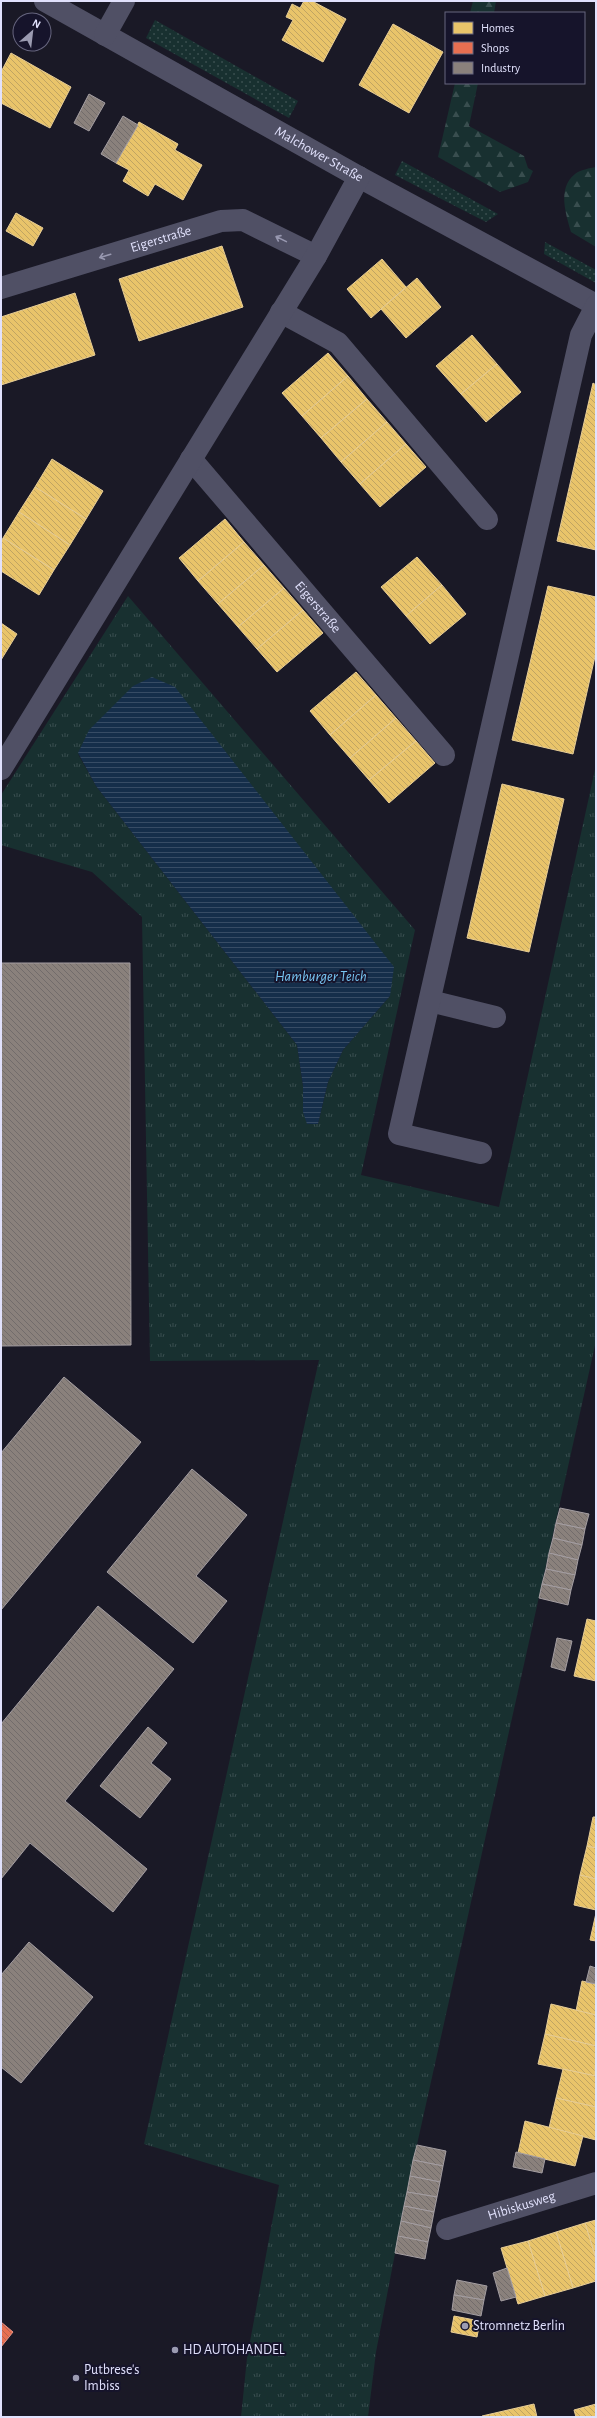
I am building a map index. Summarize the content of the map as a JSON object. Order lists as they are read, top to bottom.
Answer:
{
  "streets": {
    "street": ["Malchower Straße", "Eigerstraße", "Hibiskusweg"]
  },
  "one_way": ["Eigerstraße"],
  "water": ["Hamburger Teich"],
  "places": ["Stromnetz Berlin", "HD AUTOHANDEL", "Putbrese's Imbiss"],
  "legend": ["Homes", "Shops", "Industry"],
  "north": "top right"
}
